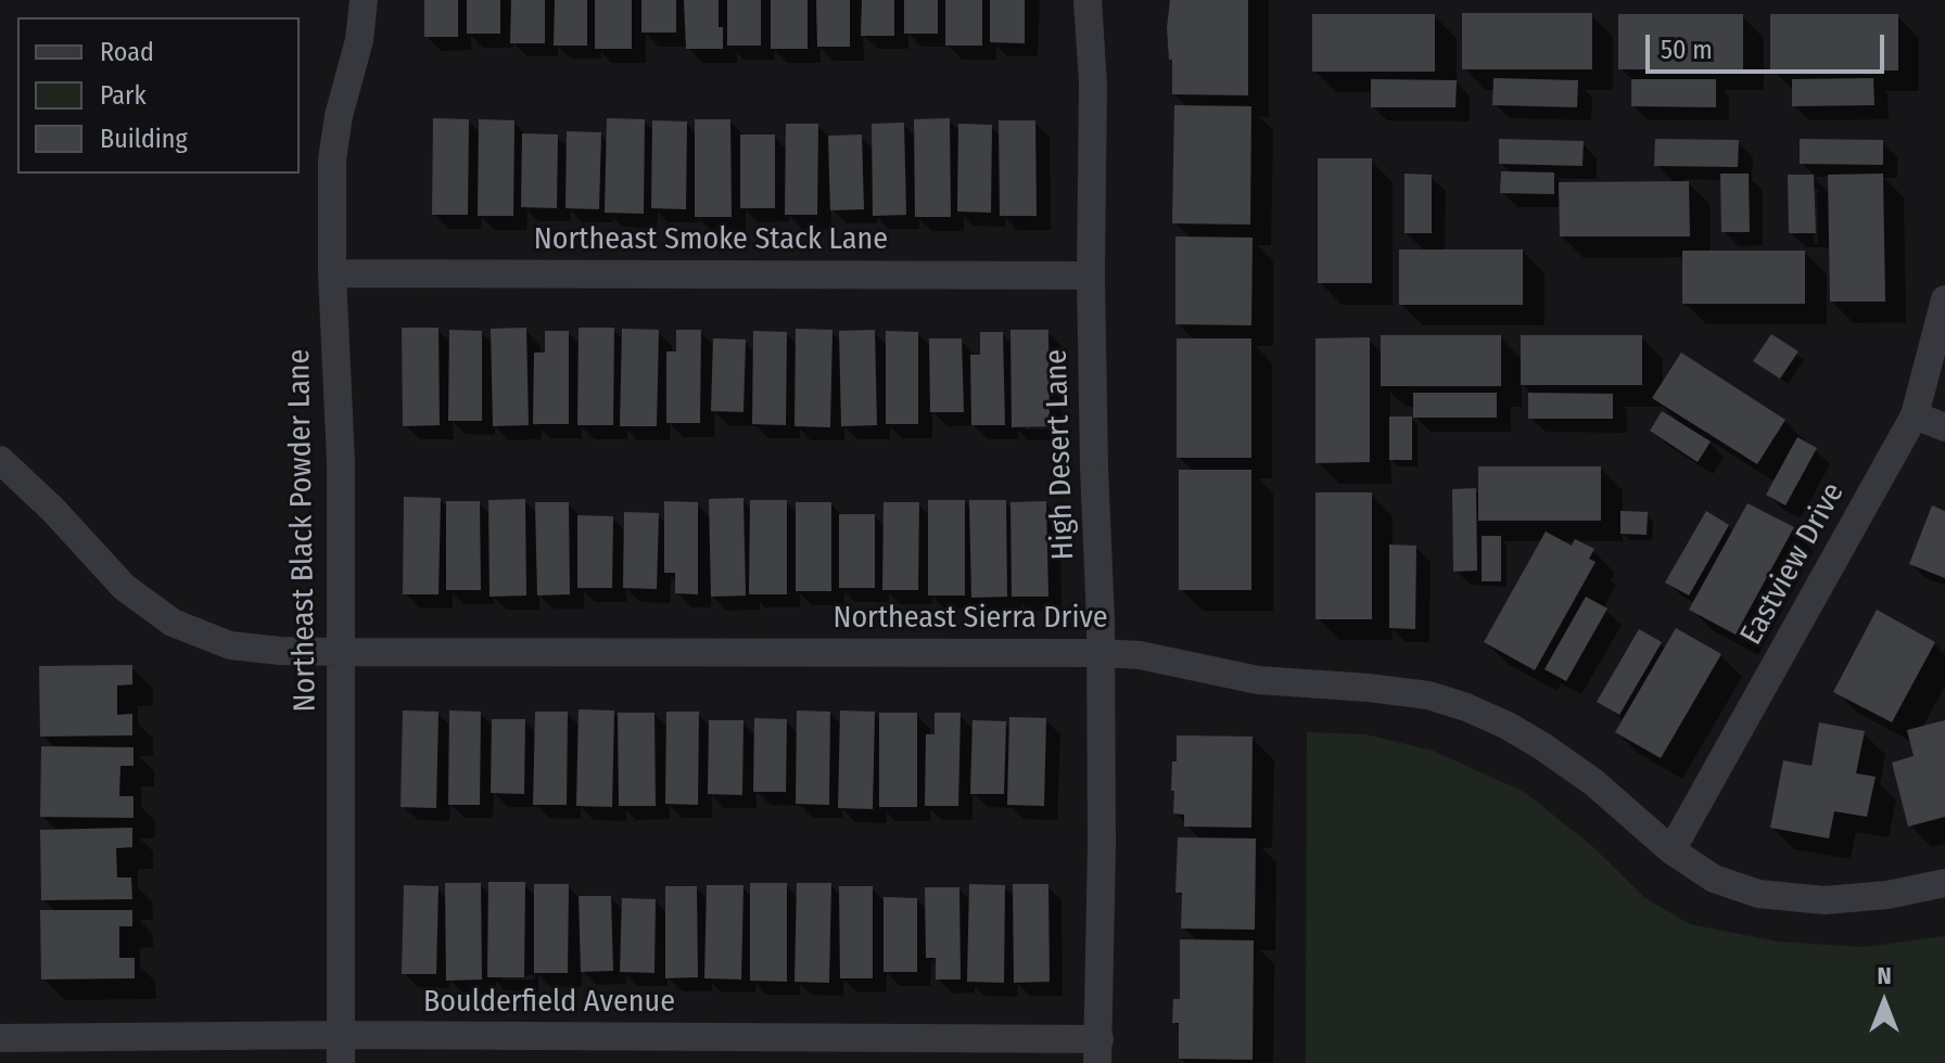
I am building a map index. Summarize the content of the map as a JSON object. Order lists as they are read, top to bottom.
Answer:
{
  "streets": {
    "street": [
      "Northeast Smoke Stack Lane",
      "High Desert Lane",
      "Northeast Black Powder Lane",
      "Eastview Drive",
      "Northeast Sierra Drive",
      "Boulderfield Avenue"
    ]
  },
  "crossings": [
    ["Northeast Smoke Stack Lane", "High Desert Lane"],
    ["Northeast Smoke Stack Lane", "Northeast Black Powder Lane"],
    ["High Desert Lane", "Northeast Sierra Drive"],
    ["High Desert Lane", "Boulderfield Avenue"],
    ["Northeast Black Powder Lane", "Northeast Sierra Drive"],
    ["Northeast Black Powder Lane", "Boulderfield Avenue"],
    ["Eastview Drive", "Northeast Sierra Drive"]
  ],
  "legend": ["Road", "Park", "Building"],
  "scale_bar": "50 m",
  "north": "top"
}
